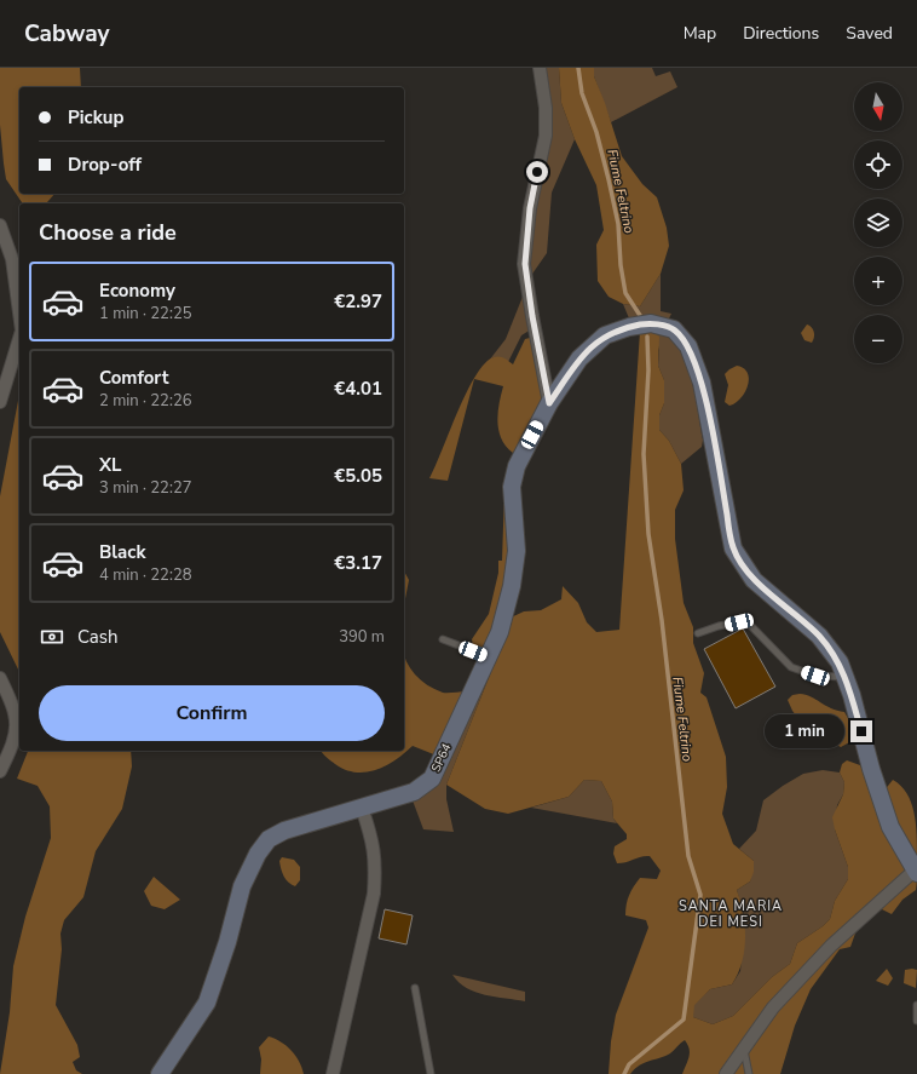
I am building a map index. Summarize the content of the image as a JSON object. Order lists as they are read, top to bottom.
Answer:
{
  "streets": {
    "street": ["SP64"]
  },
  "districts": ["SANTA MARIA DEI MESI"],
  "water": ["Fiume Feltrino"],
  "north": "bottom",
  "page": {
    "header": "Cabway",
    "nav": ["Map", "Directions", "Saved"],
    "map_buttons": ["+", "−"],
    "banner": ["Pickup", "Drop-off"],
    "heading": "Choose a ride",
    "list": [
      {
        "name": "Economy",
        "note": "1 min · 22:25",
        "value": "€2.97"
      },
      {
        "name": "Comfort",
        "note": "2 min · 22:26",
        "value": "€4.01"
      },
      {
        "name": "XL",
        "note": "3 min · 22:27",
        "value": "€5.05"
      },
      {
        "name": "Black",
        "note": "4 min · 22:28",
        "value": "€3.17"
      }
    ],
    "pay": ["Cash", "390 m"],
    "buttons": "Confirm",
    "bubble": "1 min"
  }
}
